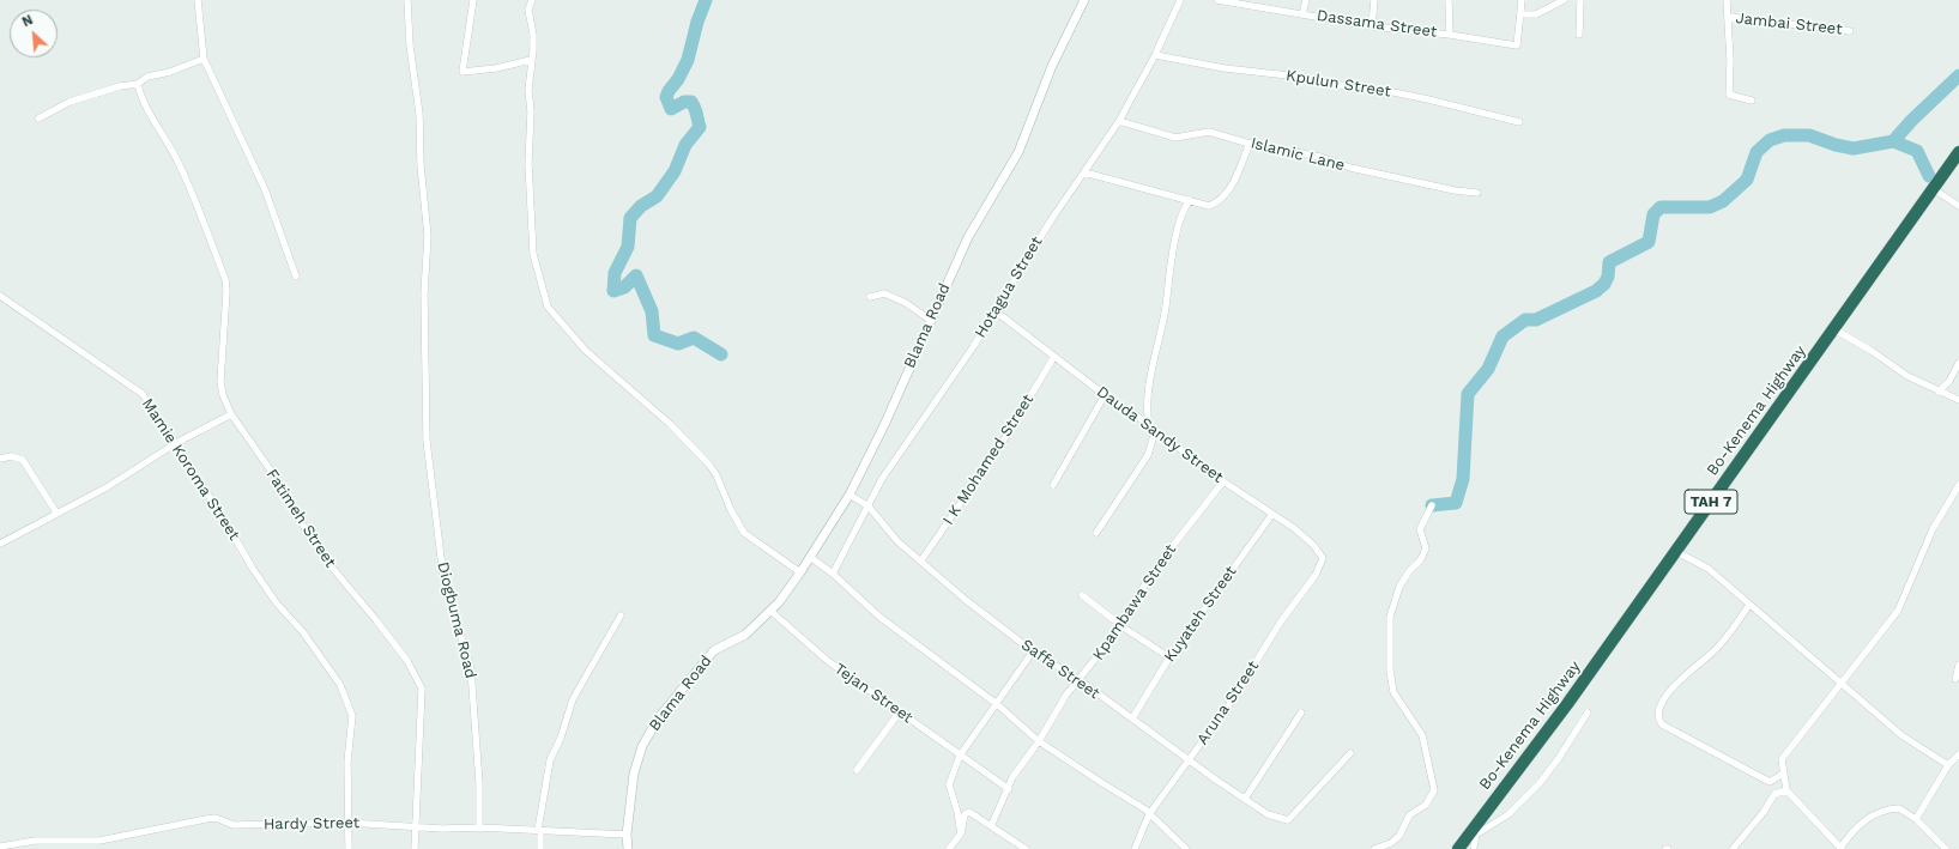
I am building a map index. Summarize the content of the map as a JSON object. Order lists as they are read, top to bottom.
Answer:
{
  "streets": {
    "highway": ["Bo-Kenema Highway", "TAH 7"],
    "street": [
      "Dassama Street",
      "Jambai Street",
      "Kpulun Street",
      "Islamic Lane",
      "Hotagua Street",
      "Blama Road",
      "Dauda Sandy Street",
      "I K Mohamed Street",
      "Mamie Koroma Street",
      "Fatimeh Street",
      "Kpambawa Street",
      "Kuyateh Street",
      "Diogbuma Road",
      "Saffa Street",
      "Tejan Street",
      "Aruna Street",
      "Hardy Street"
    ]
  },
  "crossings": [
    ["Kpulun Street", "Hotagua Street"],
    ["Islamic Lane", "Hotagua Street"],
    ["Hotagua Street", "Dauda Sandy Street"],
    ["Hotagua Street", "Saffa Street"],
    ["Blama Road", "Saffa Street"],
    ["Blama Road", "Tejan Street"],
    ["Blama Road", "Hardy Street"],
    ["Dauda Sandy Street", "I K Mohamed Street"],
    ["Dauda Sandy Street", "Kpambawa Street"],
    ["Dauda Sandy Street", "Kuyateh Street"],
    ["Dauda Sandy Street", "Aruna Street"],
    ["I K Mohamed Street", "Saffa Street"],
    ["Mamie Koroma Street", "Hardy Street"],
    ["Fatimeh Street", "Hardy Street"],
    ["Kpambawa Street", "Saffa Street"],
    ["Kpambawa Street", "Tejan Street"],
    ["Kuyateh Street", "Saffa Street"],
    ["Diogbuma Road", "Hardy Street"],
    ["Saffa Street", "Aruna Street"]
  ],
  "north": "top left"
}
